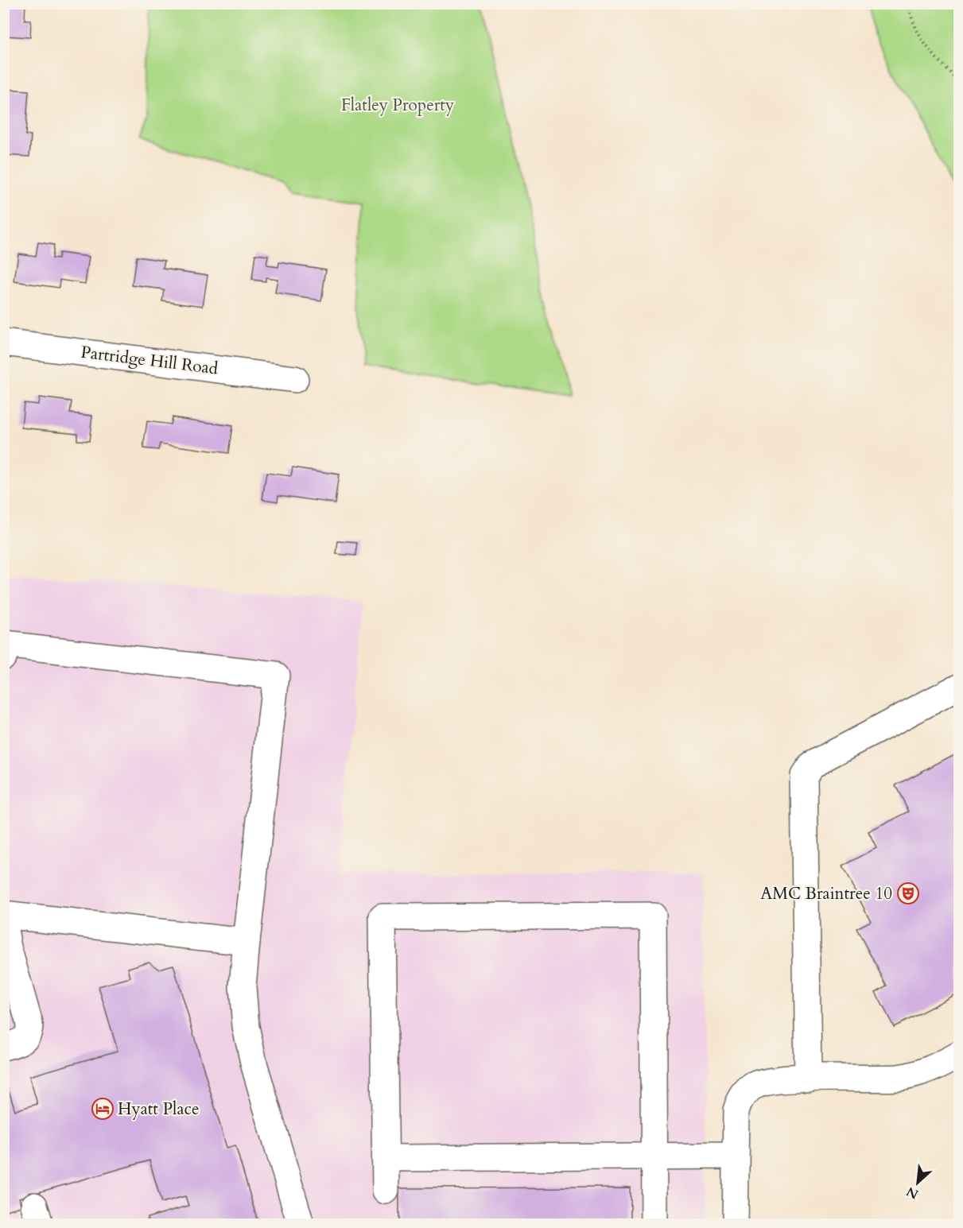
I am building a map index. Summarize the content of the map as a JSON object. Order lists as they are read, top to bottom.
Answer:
{
  "streets": {
    "street": ["Partridge Hill Road"]
  },
  "parks": ["Flatley Property"],
  "places": {
    "theatre": ["AMC Braintree 10"],
    "hotel": ["Hyatt Place"]
  },
  "north": "bottom left"
}
